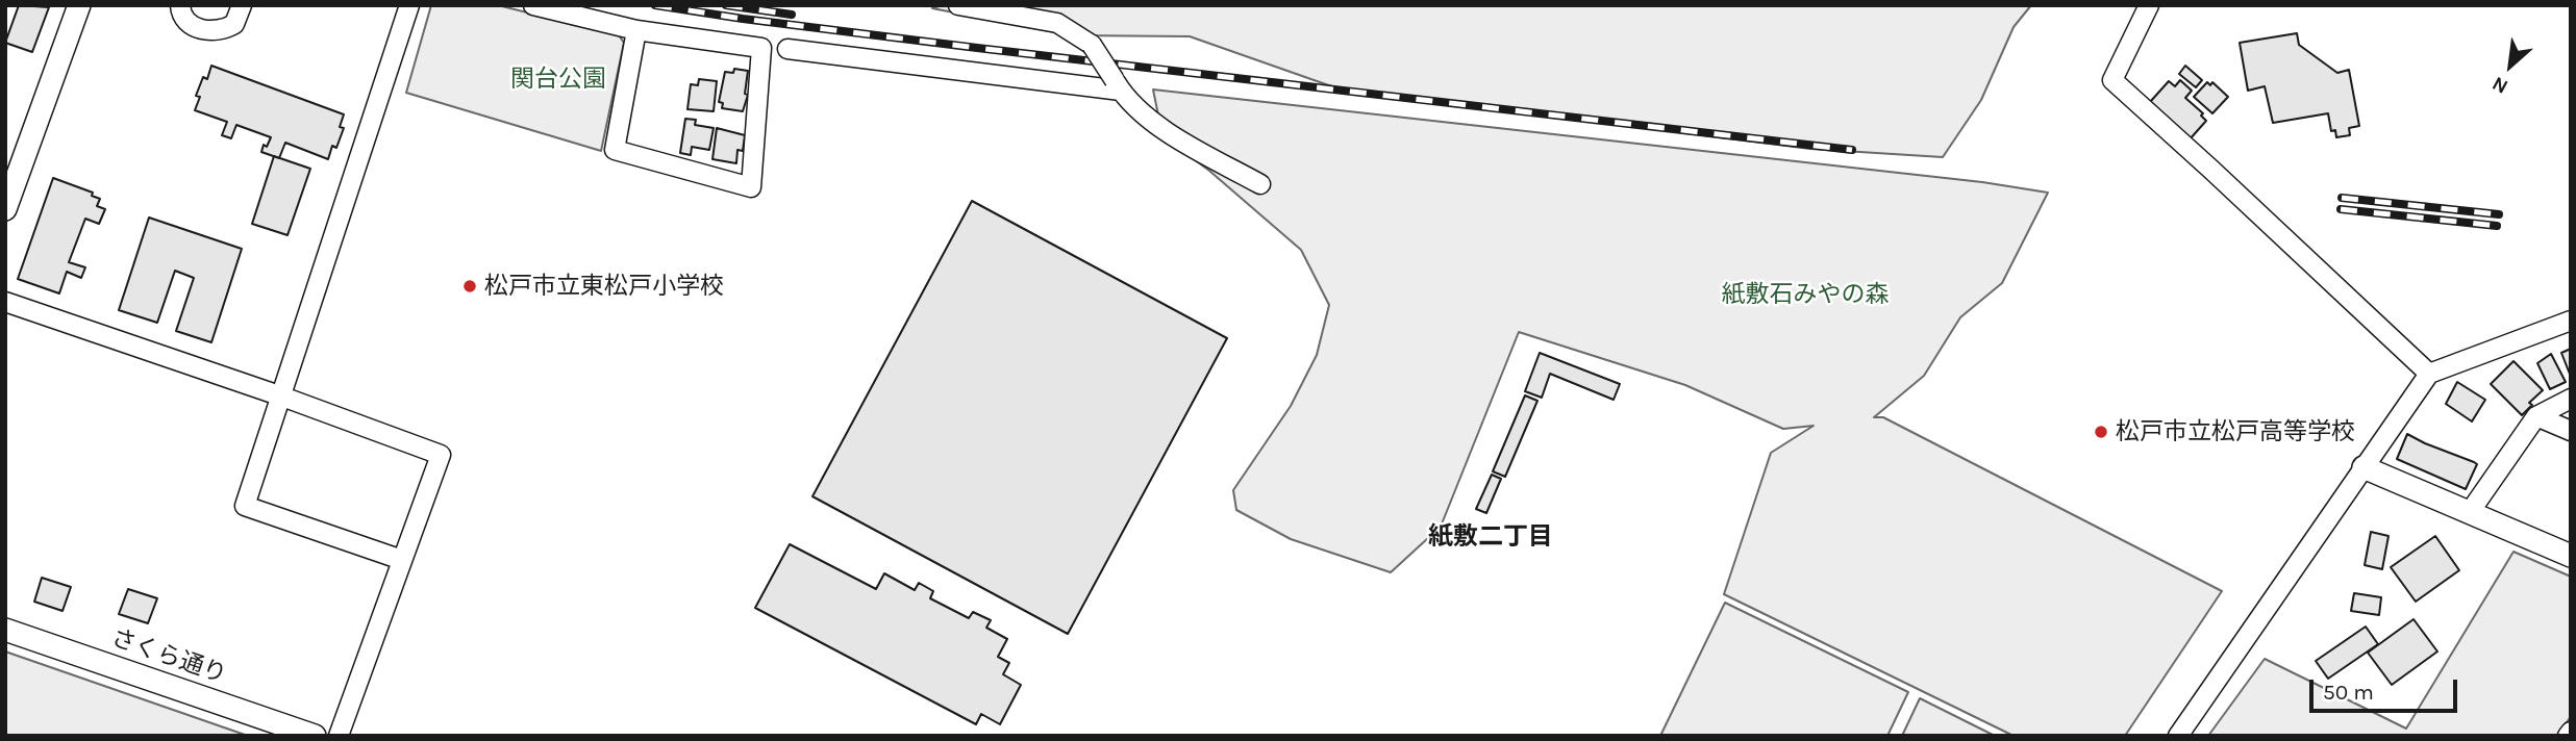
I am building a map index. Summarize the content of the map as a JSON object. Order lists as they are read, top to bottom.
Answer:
{
  "streets": {
    "street": ["さくら通り"]
  },
  "districts": ["紙敷二丁目"],
  "parks": ["関台公園", "紙敷石みやの森"],
  "places": ["松戸市立東松戸小学校", "松戸市立松戸高等学校"],
  "scale_bar": "50 m",
  "north": "bottom left"
}
